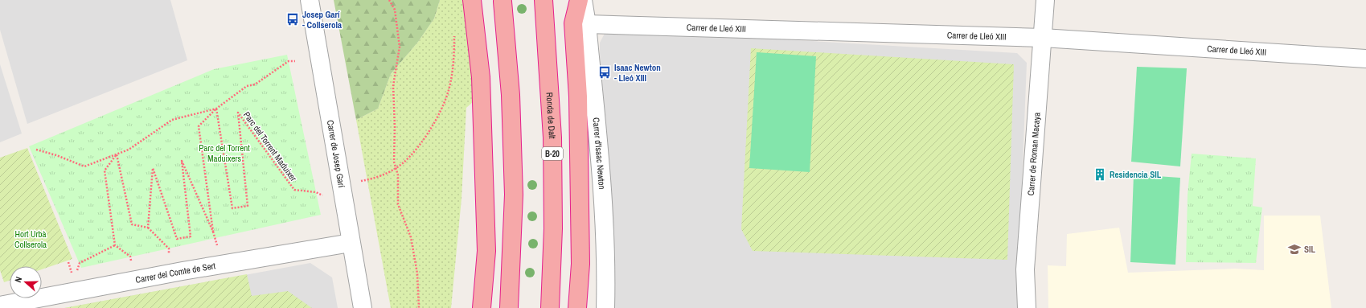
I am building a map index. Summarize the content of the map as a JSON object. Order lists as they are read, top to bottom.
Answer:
{
  "streets": {
    "highway": ["Ronda de Dalt", "B-20"],
    "street": [
      "Carrer de Lleó XIII",
      "Carrer d'Isaac Newton",
      "Carrer de Roman Macaya",
      "Carrer de Josep Garí",
      "Carrer del Comte de Sert"
    ],
    "path": ["Parc del Torrent Maduixer"]
  },
  "crossings": [
    ["Carrer de Lleó XIII", "Carrer d'Isaac Newton"],
    ["Carrer de Lleó XIII", "Carrer de Roman Macaya"],
    ["Carrer de Josep Garí", "Carrer del Comte de Sert"]
  ],
  "parks": ["Parc del Torrent Maduixers", "Hort Urbà Collserola"],
  "places": {
    "bus stop": ["Josep Garí - Collserola", "Isaac Newton - Lleó XIII"],
    "building": ["Residencia SIL"],
    "school or university": ["SIL"]
  },
  "north": "left"
}
